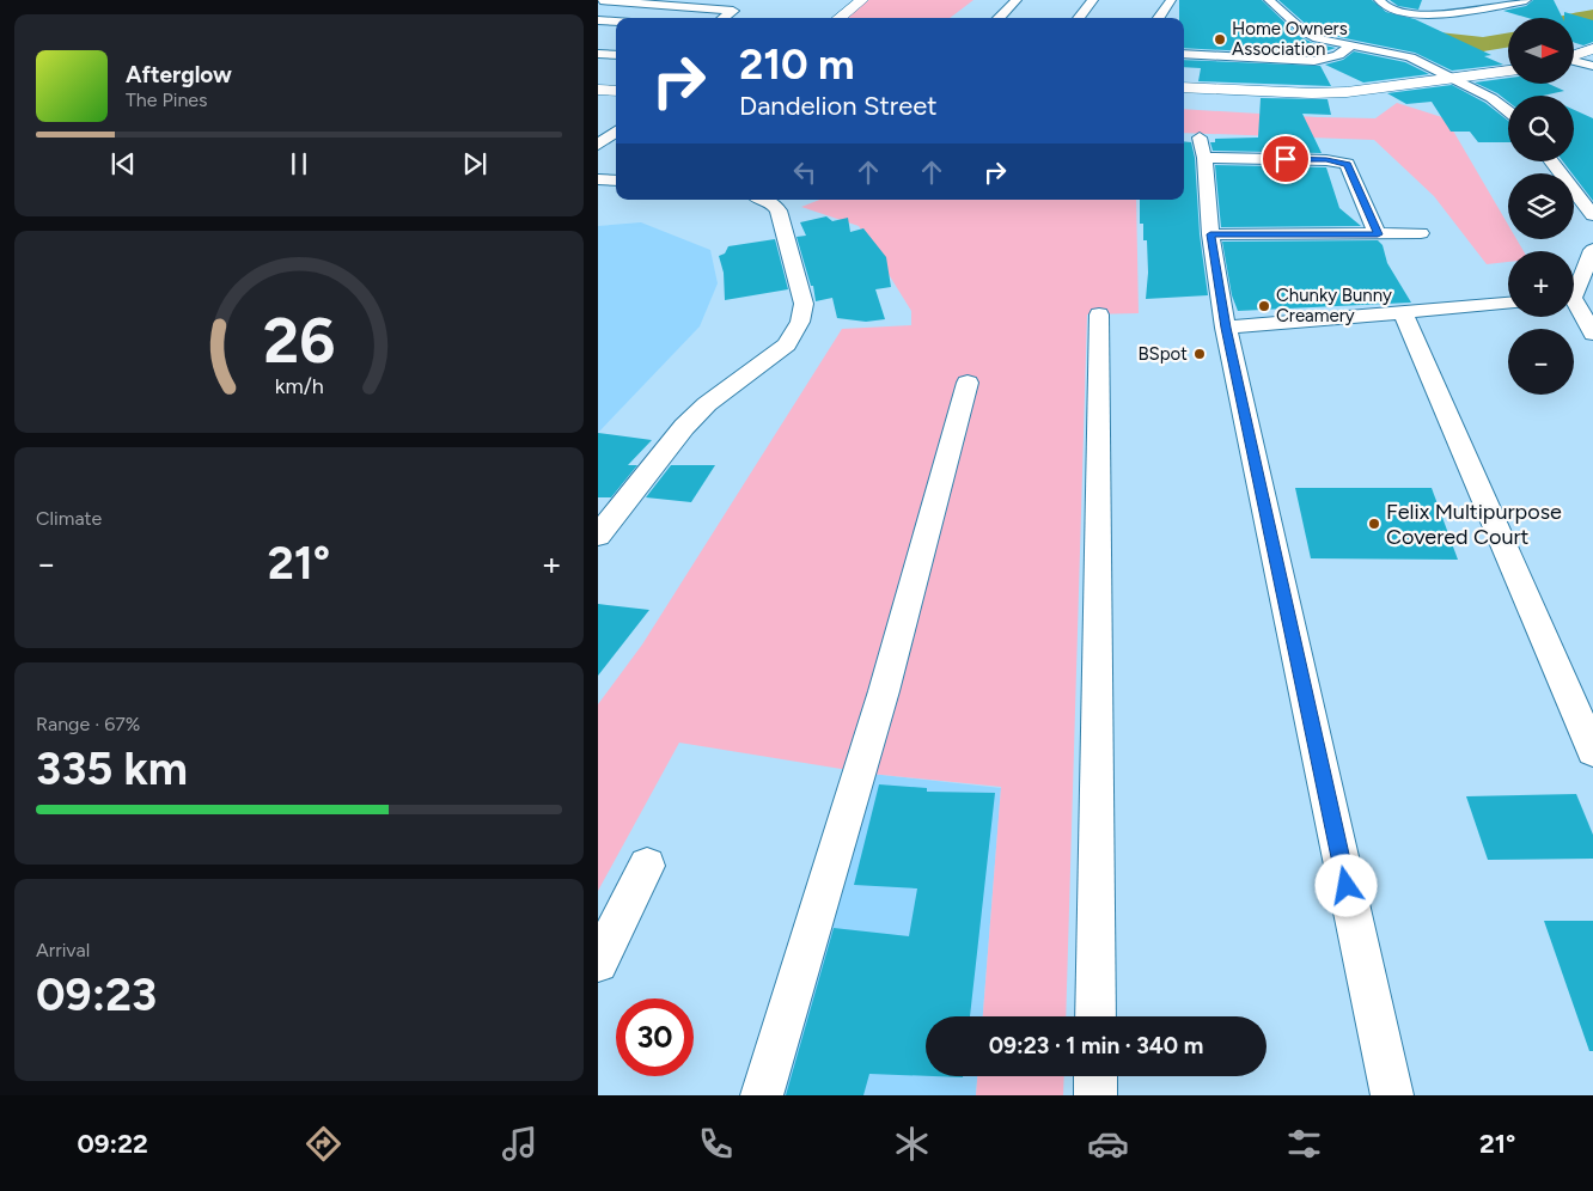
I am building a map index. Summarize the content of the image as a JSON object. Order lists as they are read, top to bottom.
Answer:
{
  "places": [
    "Home Owners Association",
    "Chunky Bunny Creamery",
    "BSpot",
    "Felix Multipurpose Covered Court"
  ],
  "north": "right",
  "page": {
    "map_buttons": ["+", "−"],
    "turn": ["210 m", "Dandelion Street"],
    "song": ["Afterglow", "The Pines"],
    "tile": [
      "Climate",
      ["Range · 67%", "335 km"],
      ["Arrival", "09:23"]
    ],
    "heat": ["−", "21°", "+"],
    "limit": "30",
    "trip": "09:23 · 1 min · 340 m",
    "tabs": ["09:22", "21°"],
    "gauge": ["26", "km/h"]
  }
}
